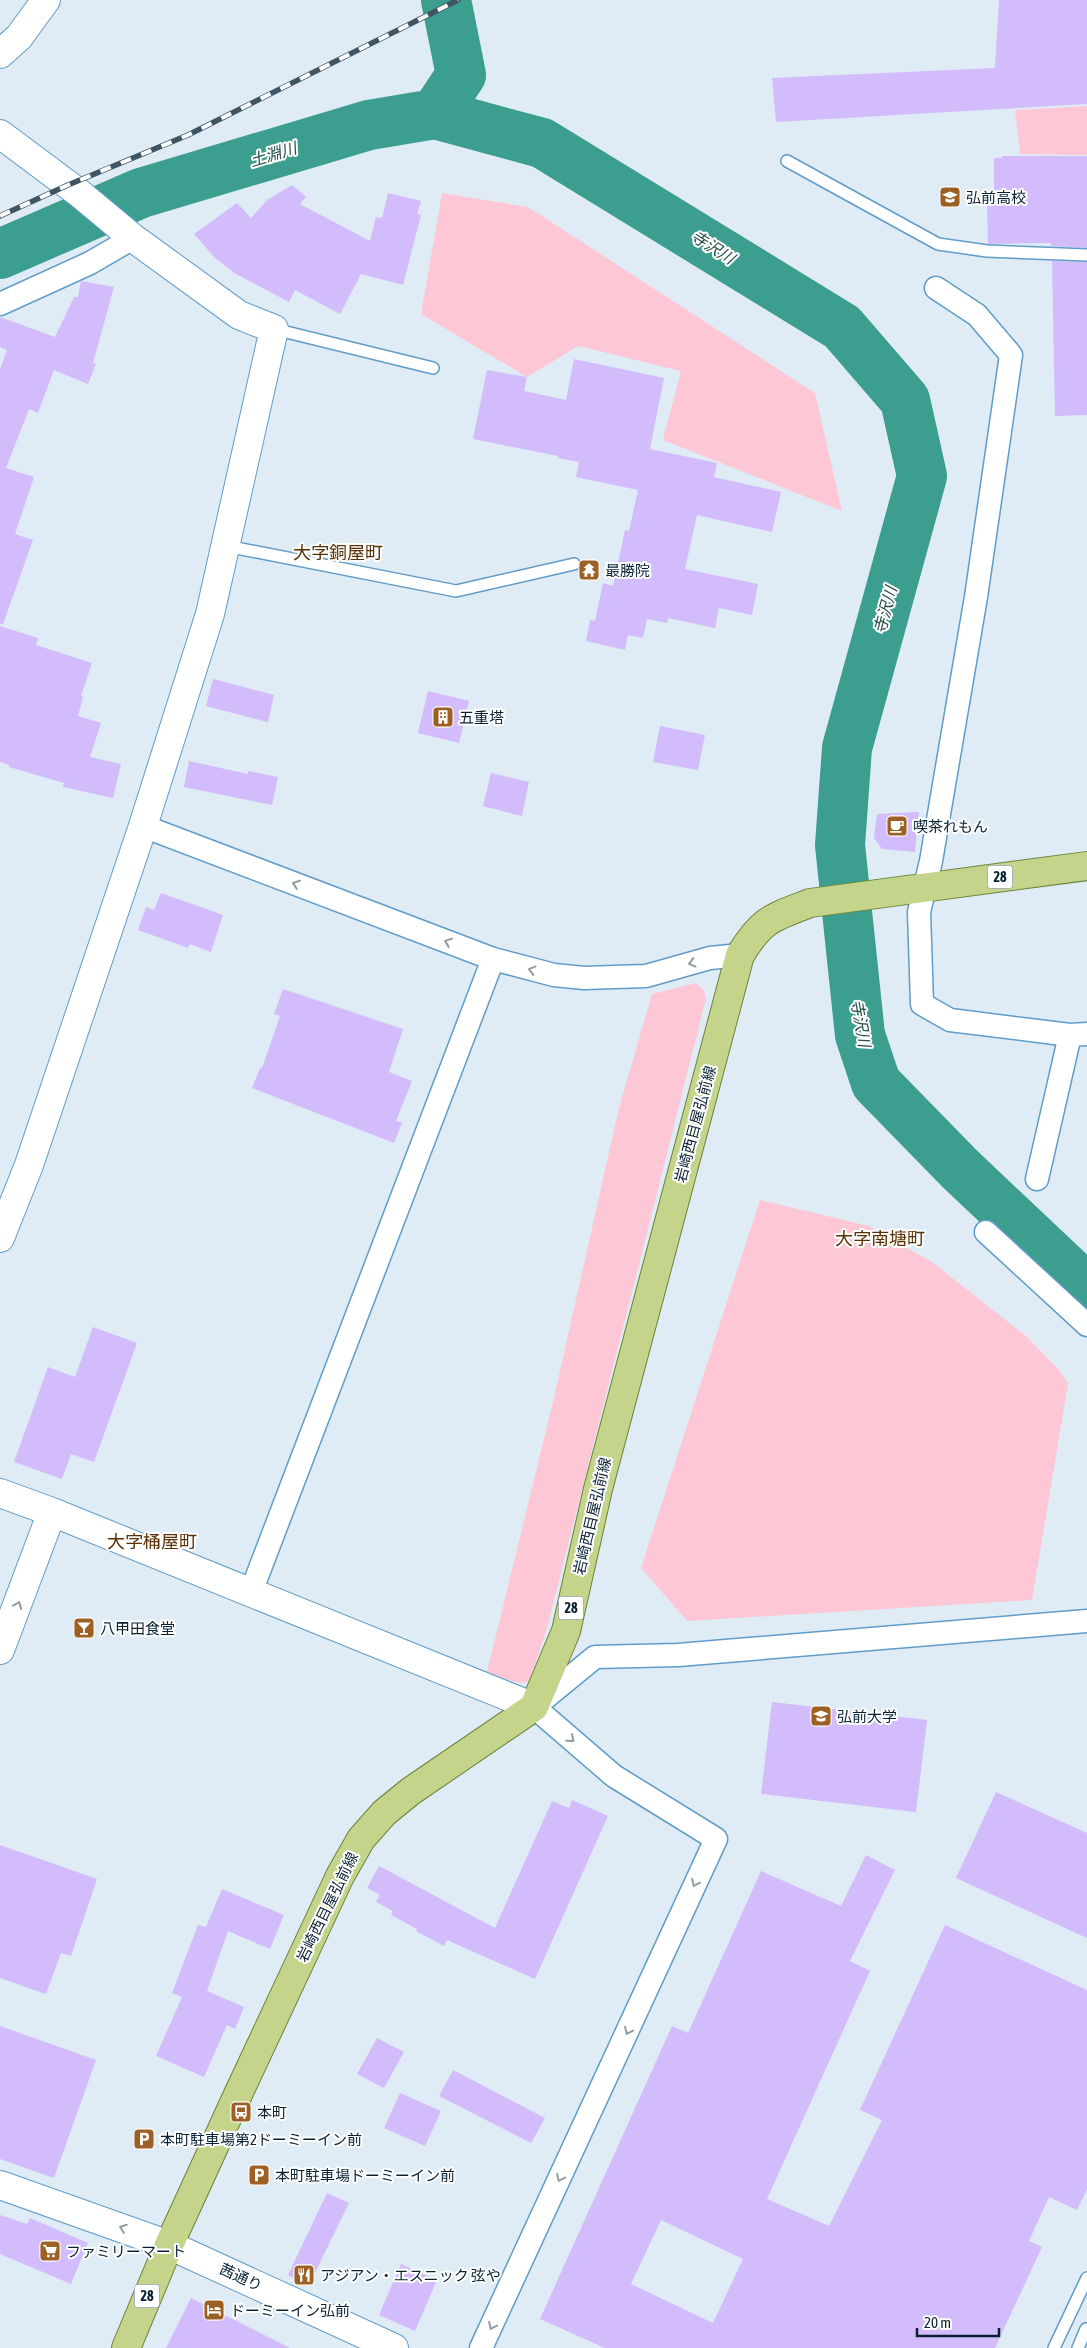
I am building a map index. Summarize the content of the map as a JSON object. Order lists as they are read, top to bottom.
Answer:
{
  "streets": {
    "main road": ["28", "岩崎西目屋弘前線"],
    "street": ["茜通り"]
  },
  "crossings": [
    ["岩崎西目屋弘前線", "茜通り"]
  ],
  "one_way": ["茜通り"],
  "districts": ["大字銅屋町", "大字南塘町", "大字桶屋町"],
  "water": ["土淵川", "寺沢川"],
  "places": {
    "school or university": ["弘前高校", "弘前大学"],
    "temple": ["最勝院"],
    "building": ["五重塔"],
    "cafe": ["喫茶れもん"],
    "bar": ["八甲田食堂"],
    "bus stop": ["本町"],
    "parking": ["本町駐車場第2ドーミーイン前", "本町駐車場ドーミーイン前"],
    "supermarket": ["ファミリーマート"],
    "restaurant": ["アジアン・エスニック 弦や"],
    "hotel": ["ドーミーイン弘前"]
  },
  "scale_bar": "20 m"
}
